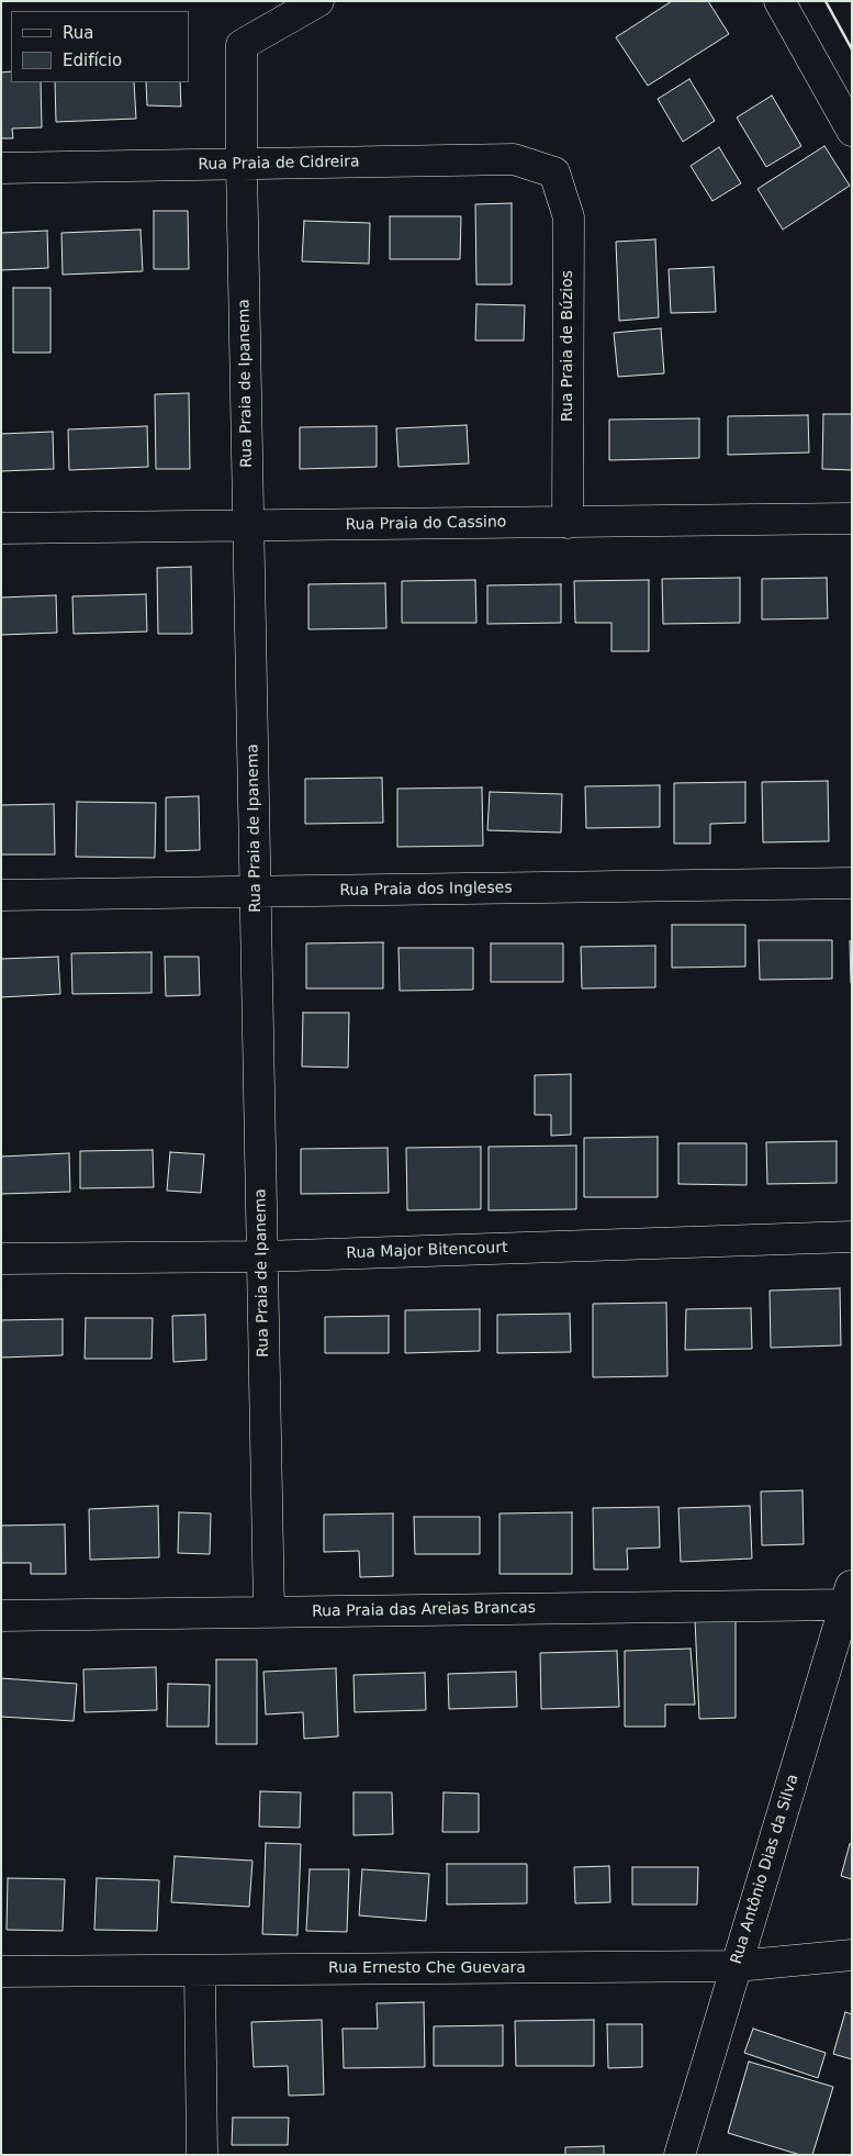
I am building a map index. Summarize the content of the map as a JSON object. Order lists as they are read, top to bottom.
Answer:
{
  "streets": {
    "street": [
      "Rua Praia de Cidreira",
      "Rua Praia de Búzios",
      "Rua Praia de Ipanema",
      "Rua Praia do Cassino",
      "Rua Praia dos Ingleses",
      "Rua Major Bitencourt",
      "Rua Praia das Areias Brancas",
      "Rua Antônio Dias da Silva",
      "Rua Ernesto Che Guevara"
    ]
  },
  "crossings": [
    ["Rua Praia de Cidreira", "Rua Praia de Búzios"],
    ["Rua Praia de Cidreira", "Rua Praia de Ipanema"],
    ["Rua Praia de Búzios", "Rua Praia do Cassino"],
    ["Rua Praia de Ipanema", "Rua Praia do Cassino"],
    ["Rua Praia de Ipanema", "Rua Praia dos Ingleses"],
    ["Rua Praia de Ipanema", "Rua Major Bitencourt"],
    ["Rua Praia de Ipanema", "Rua Praia das Areias Brancas"],
    ["Rua Praia das Areias Brancas", "Rua Antônio Dias da Silva"],
    ["Rua Antônio Dias da Silva", "Rua Ernesto Che Guevara"]
  ],
  "legend": ["Rua", "Edifício"]
}
